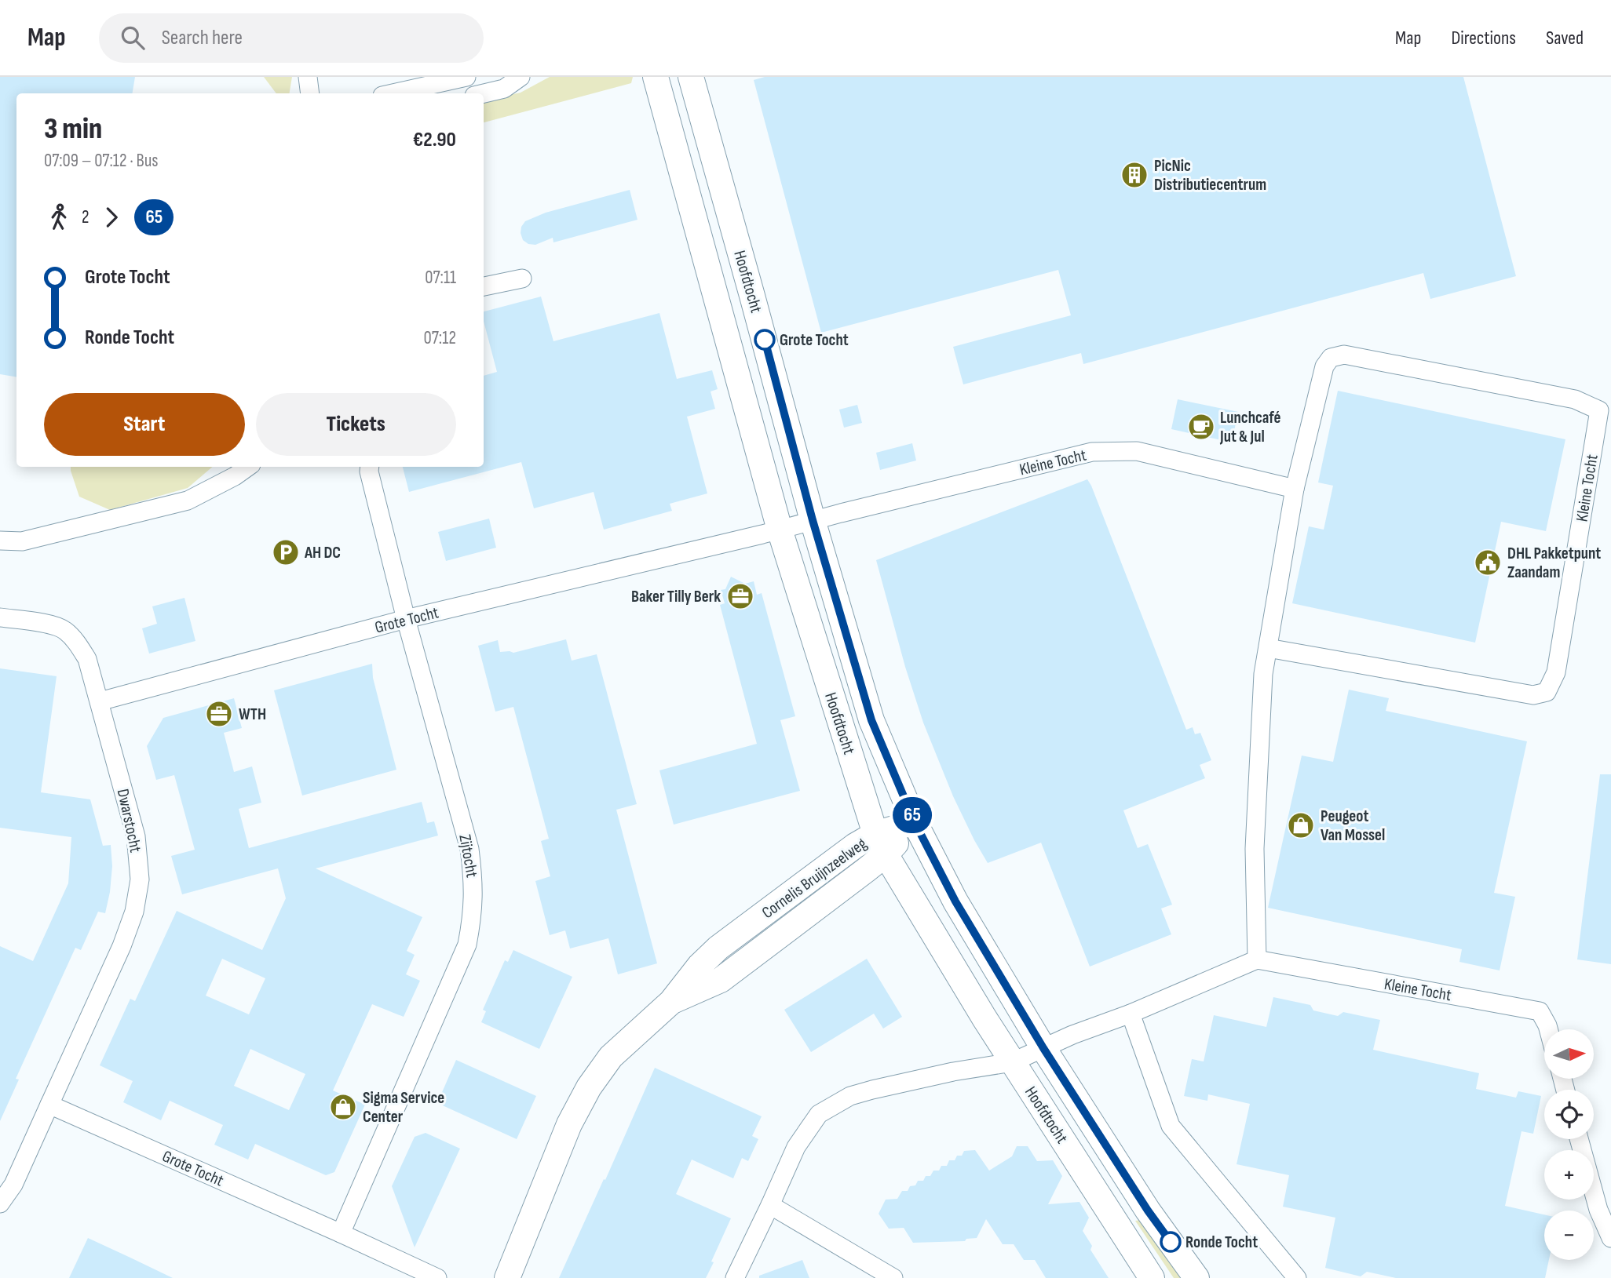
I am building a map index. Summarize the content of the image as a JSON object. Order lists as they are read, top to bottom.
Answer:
{
  "streets": {
    "main road": ["Hoofdtocht", "Cornelis Bruijnzeelweg"],
    "street": [
      "Kleine Tocht",
      "Grote Tocht",
      "Dwarstocht",
      "Zijtocht"
    ]
  },
  "crossings": [
    ["Hoofdtocht", "Kleine Tocht"],
    ["Hoofdtocht", "Grote Tocht"],
    ["Hoofdtocht", "Cornelis Bruijnzeelweg"],
    ["Kleine Tocht", "Grote Tocht"],
    ["Grote Tocht", "Dwarstocht"],
    ["Grote Tocht", "Zijtocht"]
  ],
  "places": {
    "building": ["PicNic Distributiecentrum"],
    "other": ["Grote Tocht", "Ronde Tocht"],
    "cafe": ["Lunchcafé Jut & Jul"],
    "parking": ["AH DC"],
    "public building": ["DHL Pakketpunt Zaandam"],
    "office": ["Baker Tilly Berk", "WTH"],
    "shop": ["Peugeot Van Mossel", "Sigma Service Center"]
  },
  "lines": ["bus line 65"],
  "north": "right",
  "page": {
    "header": "Map",
    "search": "Search here",
    "nav": ["Map", "Directions", "Saved"],
    "on_map": "65",
    "heading": ["3 min", "07:09 – 07:12 · Bus", "€2.90"],
    "legs": ["2", "65"],
    "list": [
      {
        "name": "Grote Tocht",
        "value": "07:11"
      },
      {
        "name": "Ronde Tocht",
        "value": "07:12"
      }
    ],
    "buttons": ["Start", "Tickets"],
    "map_buttons": ["+", "−"]
  }
}
